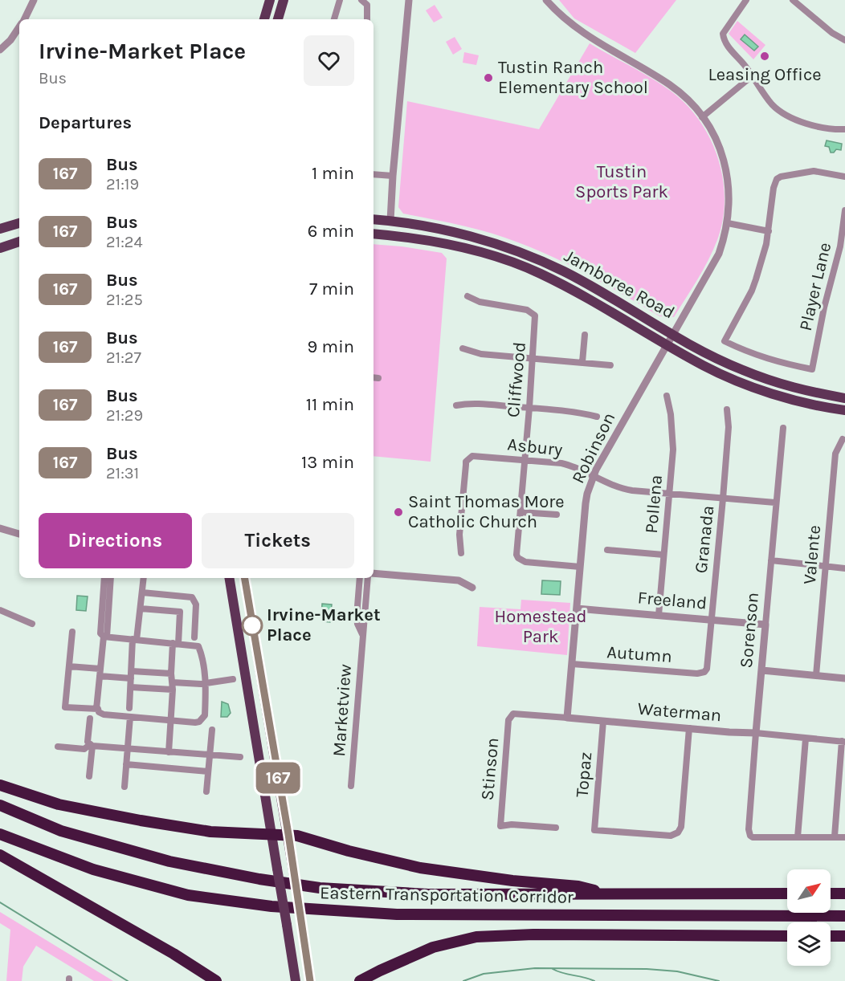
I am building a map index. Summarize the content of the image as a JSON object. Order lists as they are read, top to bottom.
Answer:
{
  "streets": {
    "highway": ["Eastern Transportation Corridor"],
    "main road": ["Jamboree Road"],
    "street": [
      "Player Lane",
      "Cliffwood",
      "Asbury",
      "Robinson",
      "Pollena",
      "Granada",
      "Valente",
      "Freeland",
      "Sorenson",
      "Autumn",
      "Marketview",
      "Waterman",
      "Stinson",
      "Topaz"
    ]
  },
  "crossings": [
    ["Jamboree Road", "Robinson"],
    ["Cliffwood", "Asbury"],
    ["Cliffwood", "Robinson"],
    ["Asbury", "Robinson"],
    ["Asbury", "Pollena"],
    ["Asbury", "Granada"],
    ["Asbury", "Sorenson"],
    ["Robinson", "Freeland"],
    ["Robinson", "Autumn"],
    ["Robinson", "Waterman"],
    ["Pollena", "Freeland"],
    ["Granada", "Freeland"],
    ["Granada", "Autumn"],
    ["Freeland", "Sorenson"],
    ["Sorenson", "Waterman"],
    ["Waterman", "Stinson"],
    ["Waterman", "Topaz"]
  ],
  "parks": ["Tustin Sports Park", "Homestead Park"],
  "places": [
    "Leasing Office",
    "Tustin Ranch Elementary School",
    "Saint Thomas More Catholic Church",
    "Irvine-Market Place"
  ],
  "lines": ["bus line 167"],
  "north": "top right",
  "page": {
    "on_map": "167",
    "heading": [
      ["Irvine-Market Place", "Bus"],
      "Departures"
    ],
    "list": [
      {
        "mark": "167",
        "name": "Bus",
        "note": "21:19",
        "value": "1 min"
      },
      {
        "mark": "167",
        "name": "Bus",
        "note": "21:24",
        "value": "6 min"
      },
      {
        "mark": "167",
        "name": "Bus",
        "note": "21:25",
        "value": "7 min"
      },
      {
        "mark": "167",
        "name": "Bus",
        "note": "21:27",
        "value": "9 min"
      },
      {
        "mark": "167",
        "name": "Bus",
        "note": "21:29",
        "value": "11 min"
      },
      {
        "mark": "167",
        "name": "Bus",
        "note": "21:31",
        "value": "13 min"
      }
    ],
    "buttons": ["Directions", "Tickets"]
  }
}
